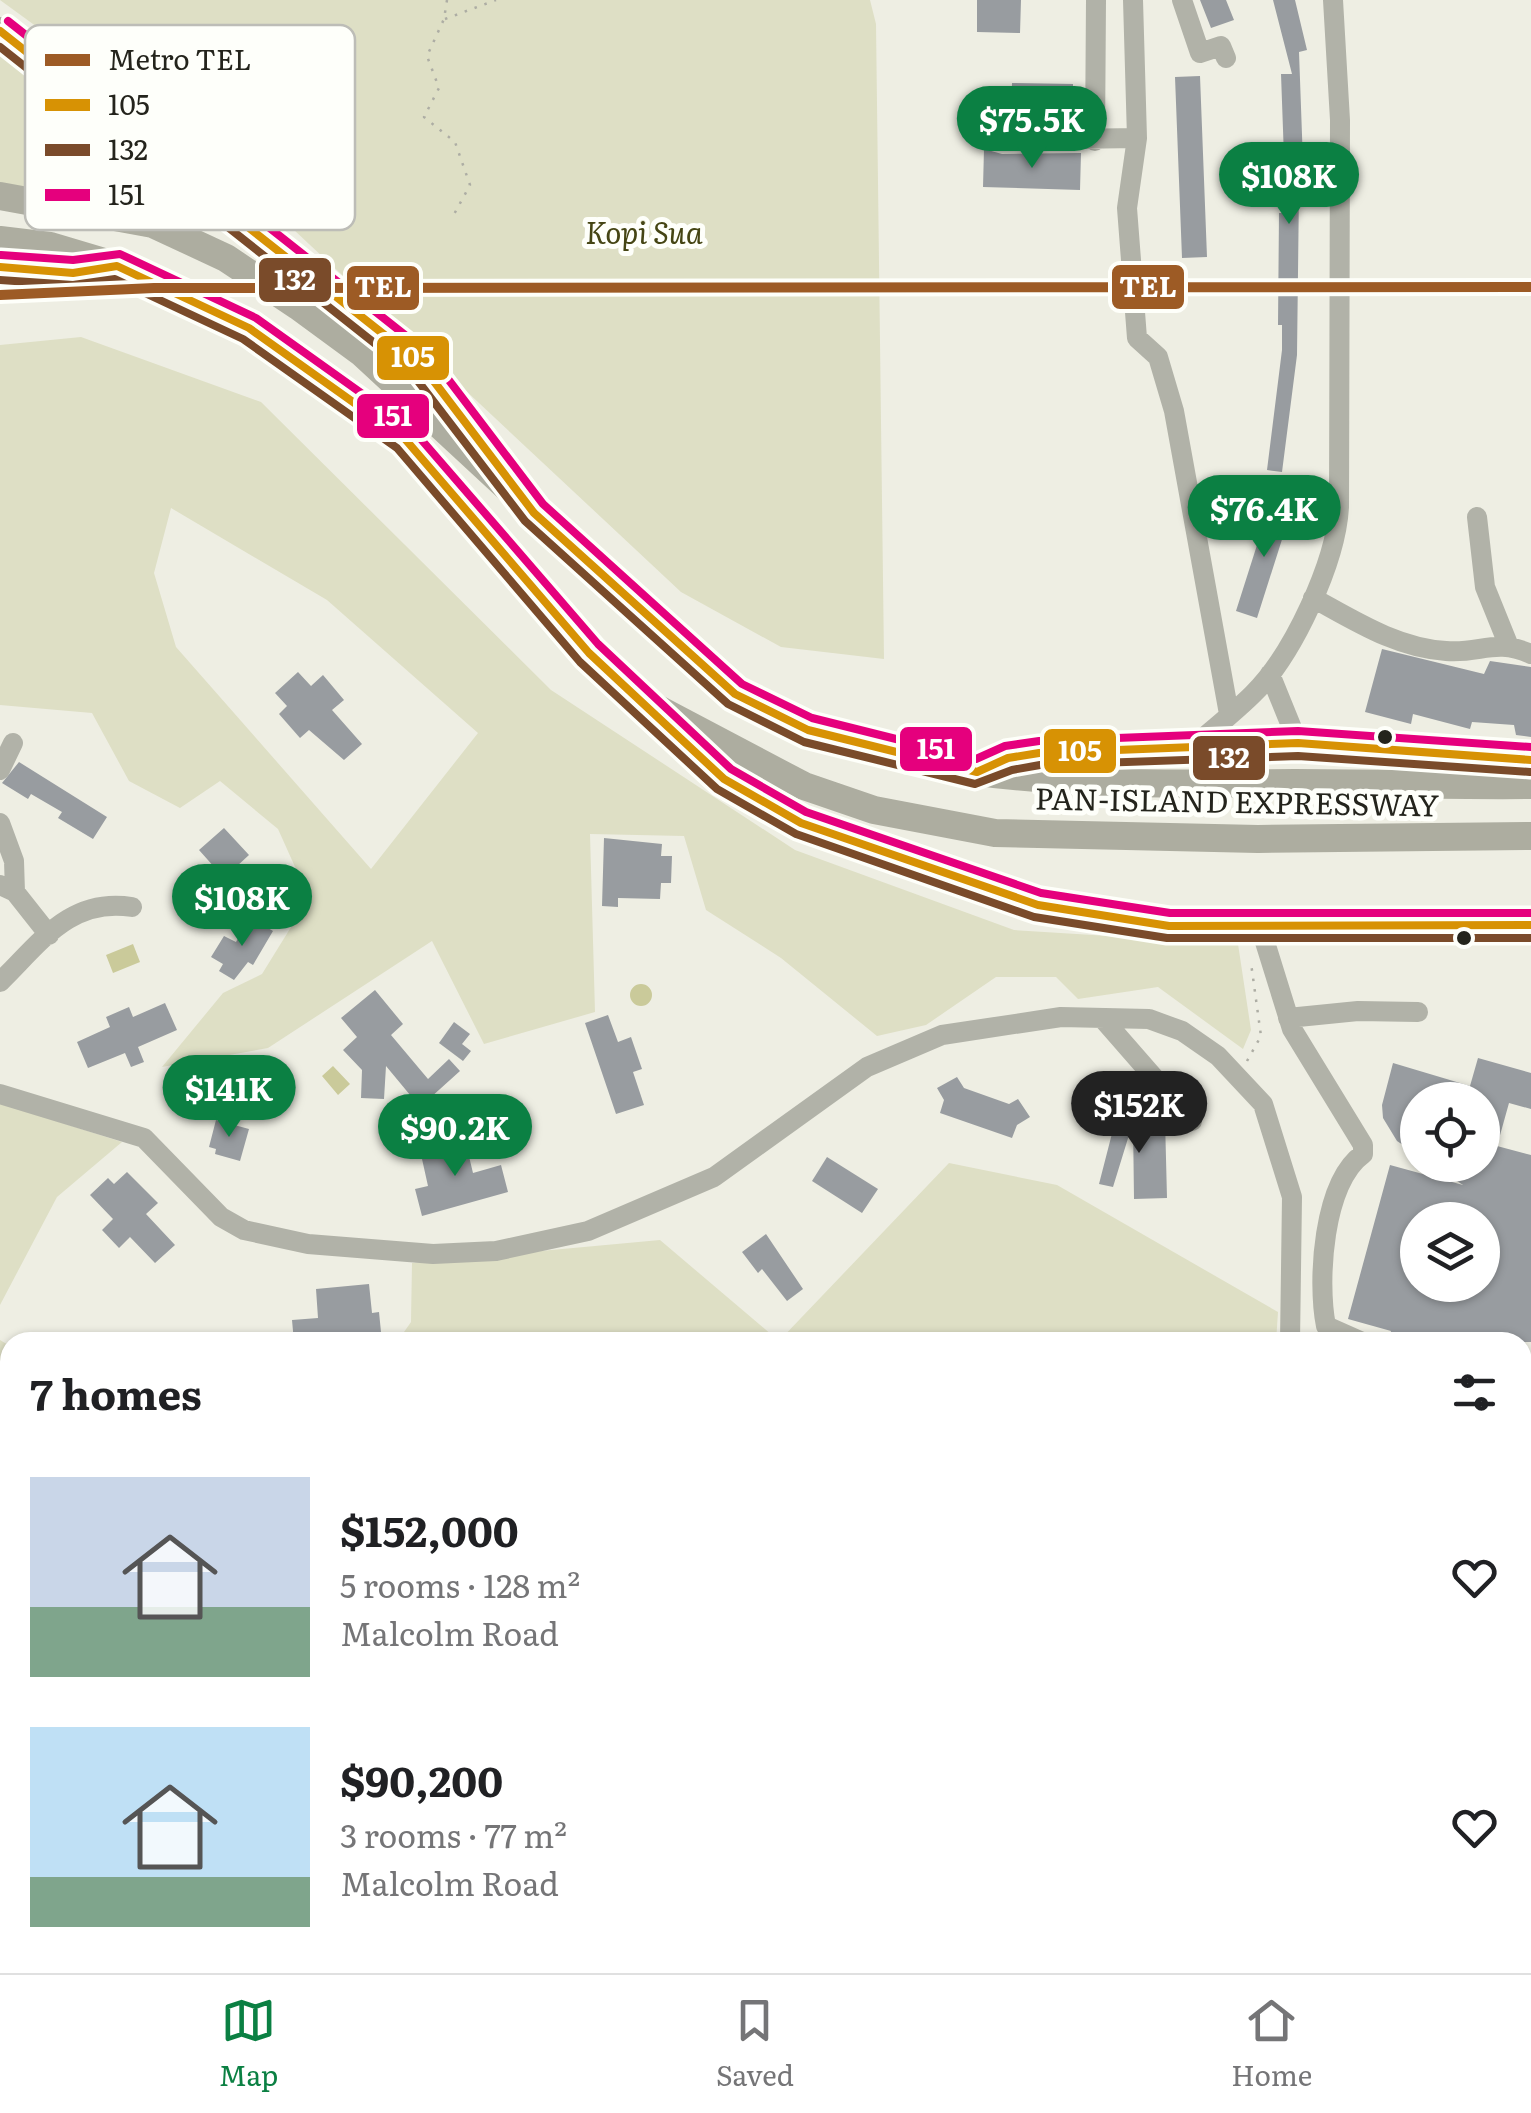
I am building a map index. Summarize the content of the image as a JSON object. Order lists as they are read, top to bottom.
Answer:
{
  "streets": {
    "highway": ["PAN-ISLAND EXPRESSWAY"]
  },
  "parks": ["Kopi Sua"],
  "lines": [
    "transit line 151",
    "transit line 105",
    "transit line 132",
    "metro line TEL"
  ],
  "legend": [
    "Metro TEL",
    "105",
    "132",
    "151"
  ],
  "page": {
    "price": [
      "$75.5K",
      "$108K",
      "$76.4K",
      "$108K",
      "$141K",
      "$152K",
      "$90.2K"
    ],
    "heading": "7 homes",
    "list": [
      {
        "name": "$152,000",
        "note": "5 rooms · 128 m² · Malcolm Road"
      },
      {
        "name": "$90,200",
        "note": "3 rooms · 77 m² · Malcolm Road"
      }
    ],
    "tabs": ["Map", "Saved", "Home"]
  }
}
